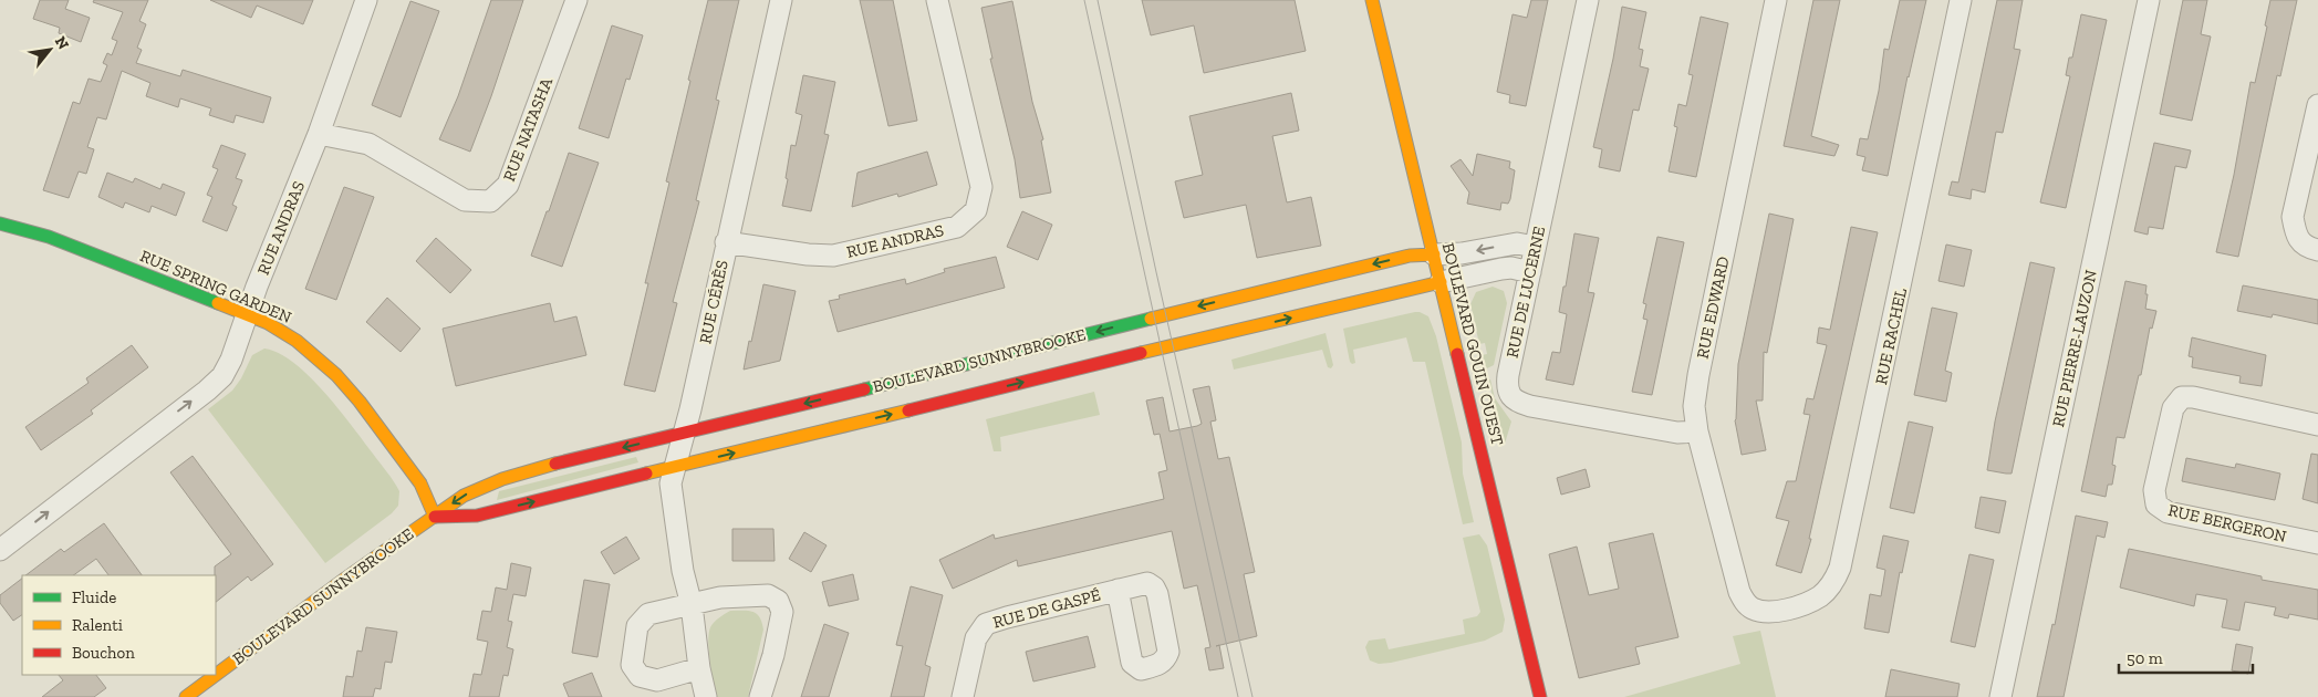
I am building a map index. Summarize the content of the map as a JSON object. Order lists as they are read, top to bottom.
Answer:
{
  "streets": {
    "street": [
      "RUE NATASHA",
      "RUE ANDRAS",
      "RUE SPRING GARDEN",
      "RUE DE LUCERNE",
      "RUE CÉRÈS",
      "RUE EDWARD",
      "RUE RACHEL",
      "BOULEVARD GOUIN OUEST",
      "RUE PIERRE-LAUZON",
      "BOULEVARD SUNNYBROOKE",
      "RUE BERGERON",
      "RUE DE GASPÉ"
    ]
  },
  "crossings": [
    ["RUE NATASHA", "RUE ANDRAS"],
    ["RUE ANDRAS", "RUE SPRING GARDEN"],
    ["RUE ANDRAS", "RUE CÉRÈS"],
    ["RUE SPRING GARDEN", "BOULEVARD SUNNYBROOKE"],
    ["RUE DE LUCERNE", "RUE EDWARD"],
    ["RUE DE LUCERNE", "BOULEVARD SUNNYBROOKE"],
    ["RUE CÉRÈS", "BOULEVARD SUNNYBROOKE"],
    ["RUE EDWARD", "RUE RACHEL"],
    ["BOULEVARD GOUIN OUEST", "BOULEVARD SUNNYBROOKE"]
  ],
  "legend": ["Fluide", "Ralenti", "Bouchon"],
  "scale_bar": "50 m",
  "north": "top right"
}
